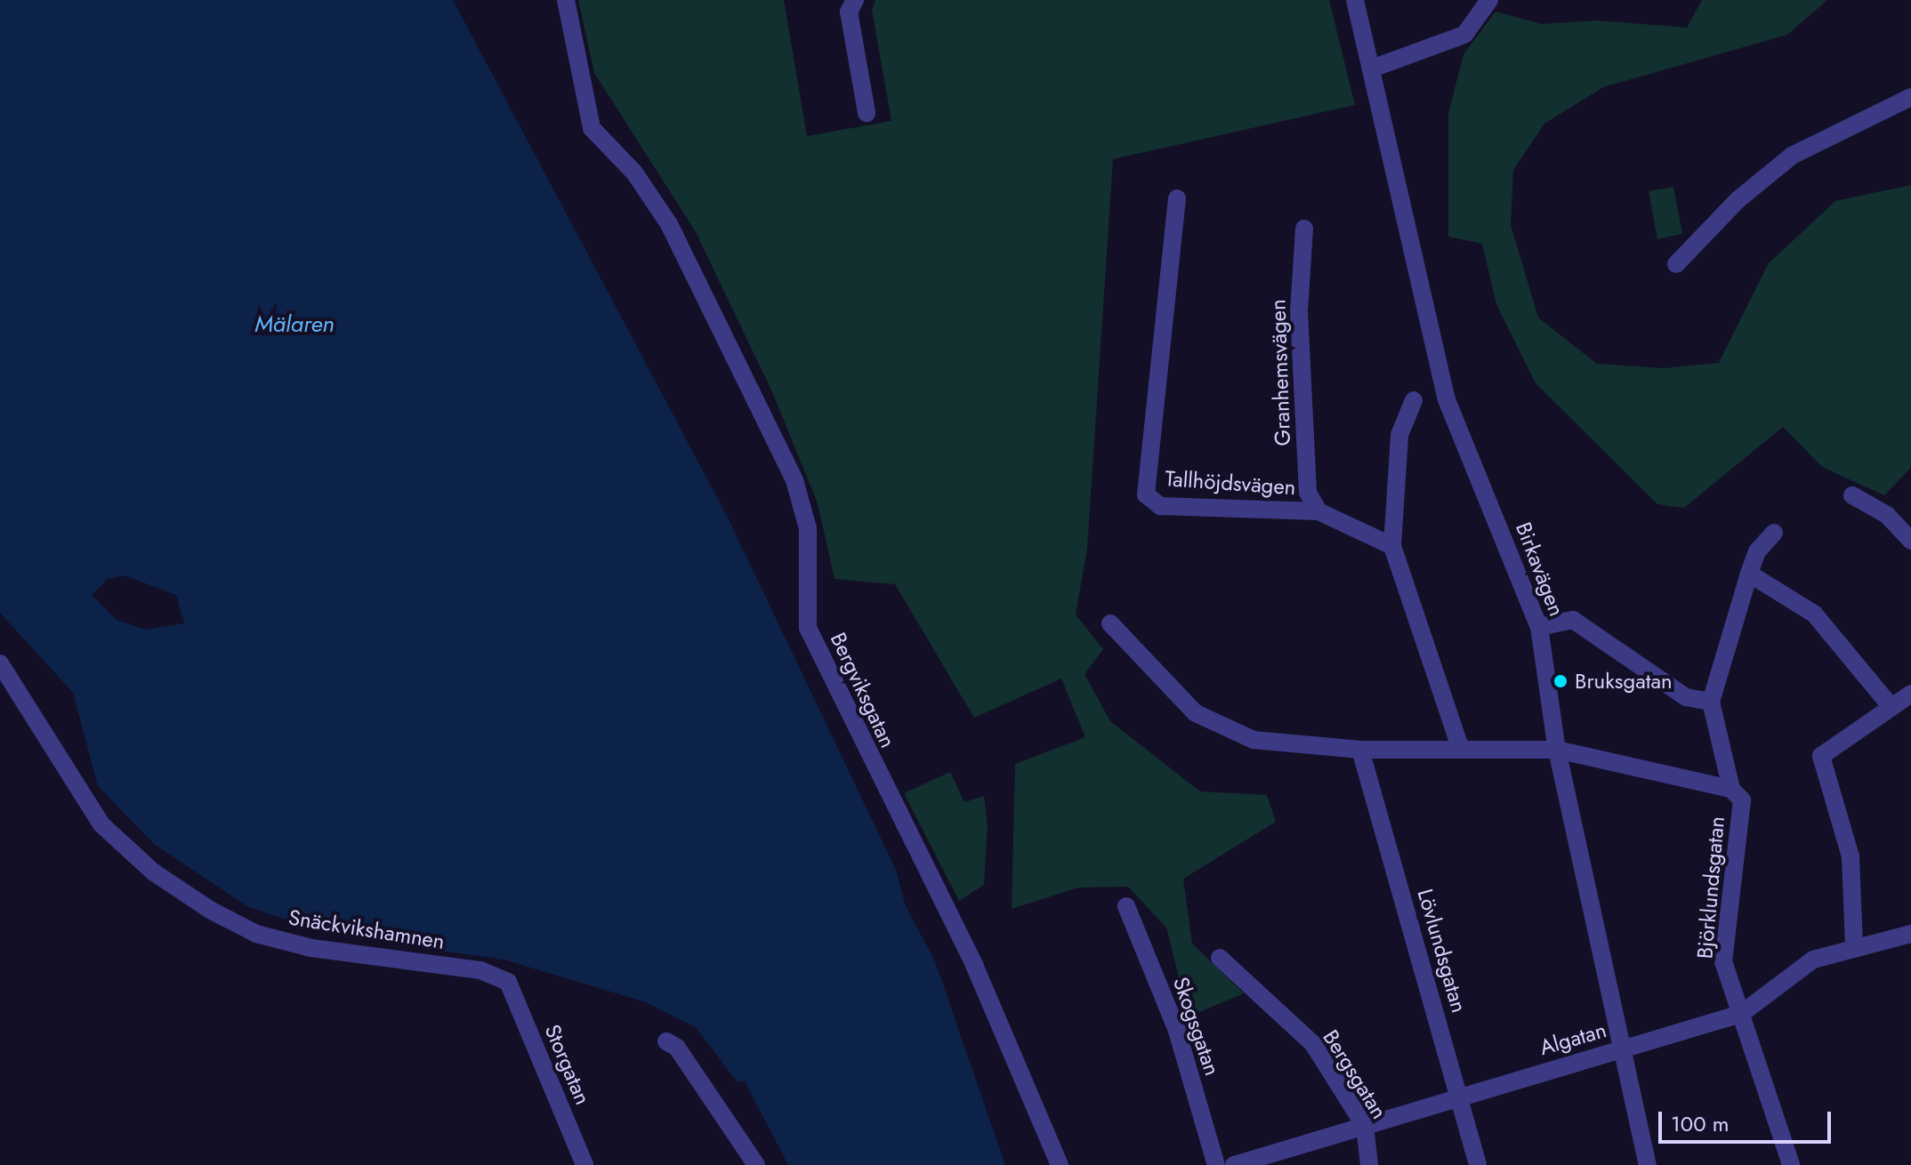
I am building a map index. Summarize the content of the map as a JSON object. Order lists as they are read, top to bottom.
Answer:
{
  "streets": {
    "street": [
      "Granhemsvägen",
      "Tallhöjdsvägen",
      "Birkavägen",
      "Bergviksgatan",
      "Björklundsgatan",
      "Snäckvikshamnen",
      "Lövlundsgatan",
      "Skogsgatan",
      "Algatan",
      "Storgatan",
      "Bergsgatan"
    ]
  },
  "crossings": [
    ["Granhemsvägen", "Tallhöjdsvägen"],
    ["Birkavägen", "Algatan"],
    ["Björklundsgatan", "Algatan"],
    ["Snäckvikshamnen", "Storgatan"],
    ["Lövlundsgatan", "Algatan"],
    ["Algatan", "Bergsgatan"]
  ],
  "water": ["Mälaren"],
  "places": ["Bruksgatan"],
  "scale_bar": "100 m"
}
